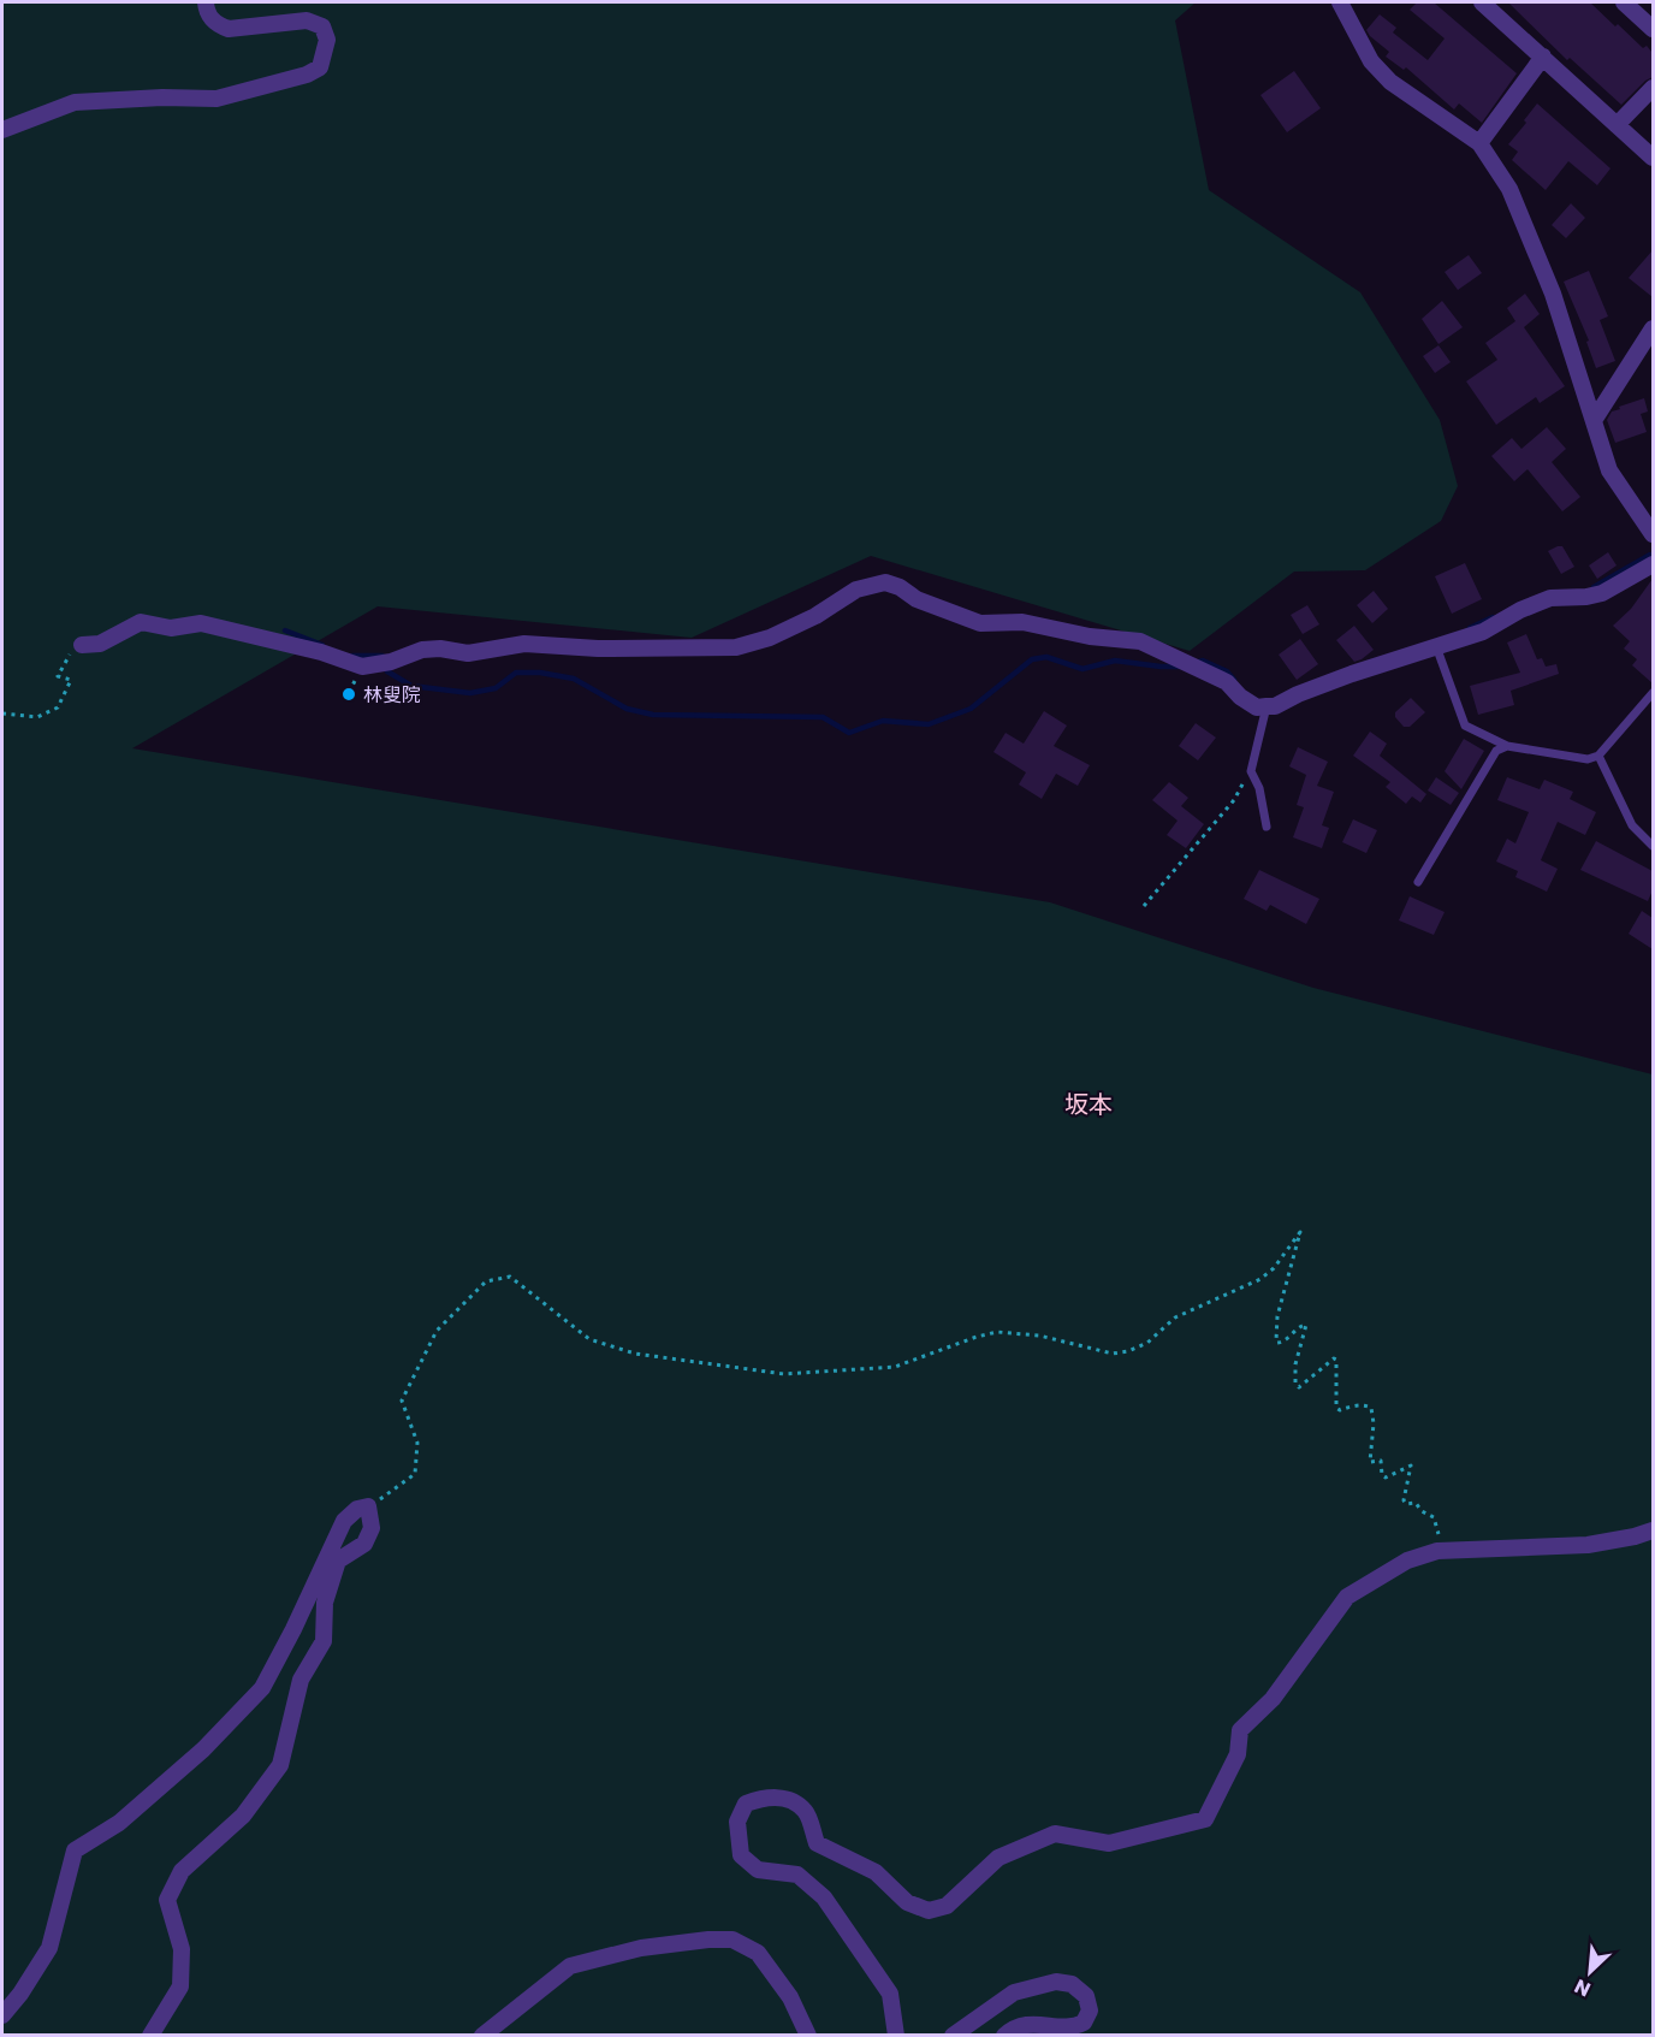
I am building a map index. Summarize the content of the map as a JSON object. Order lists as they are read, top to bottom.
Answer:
{
  "districts": ["坂本"],
  "places": ["林叟院"],
  "north": "bottom left"
}
